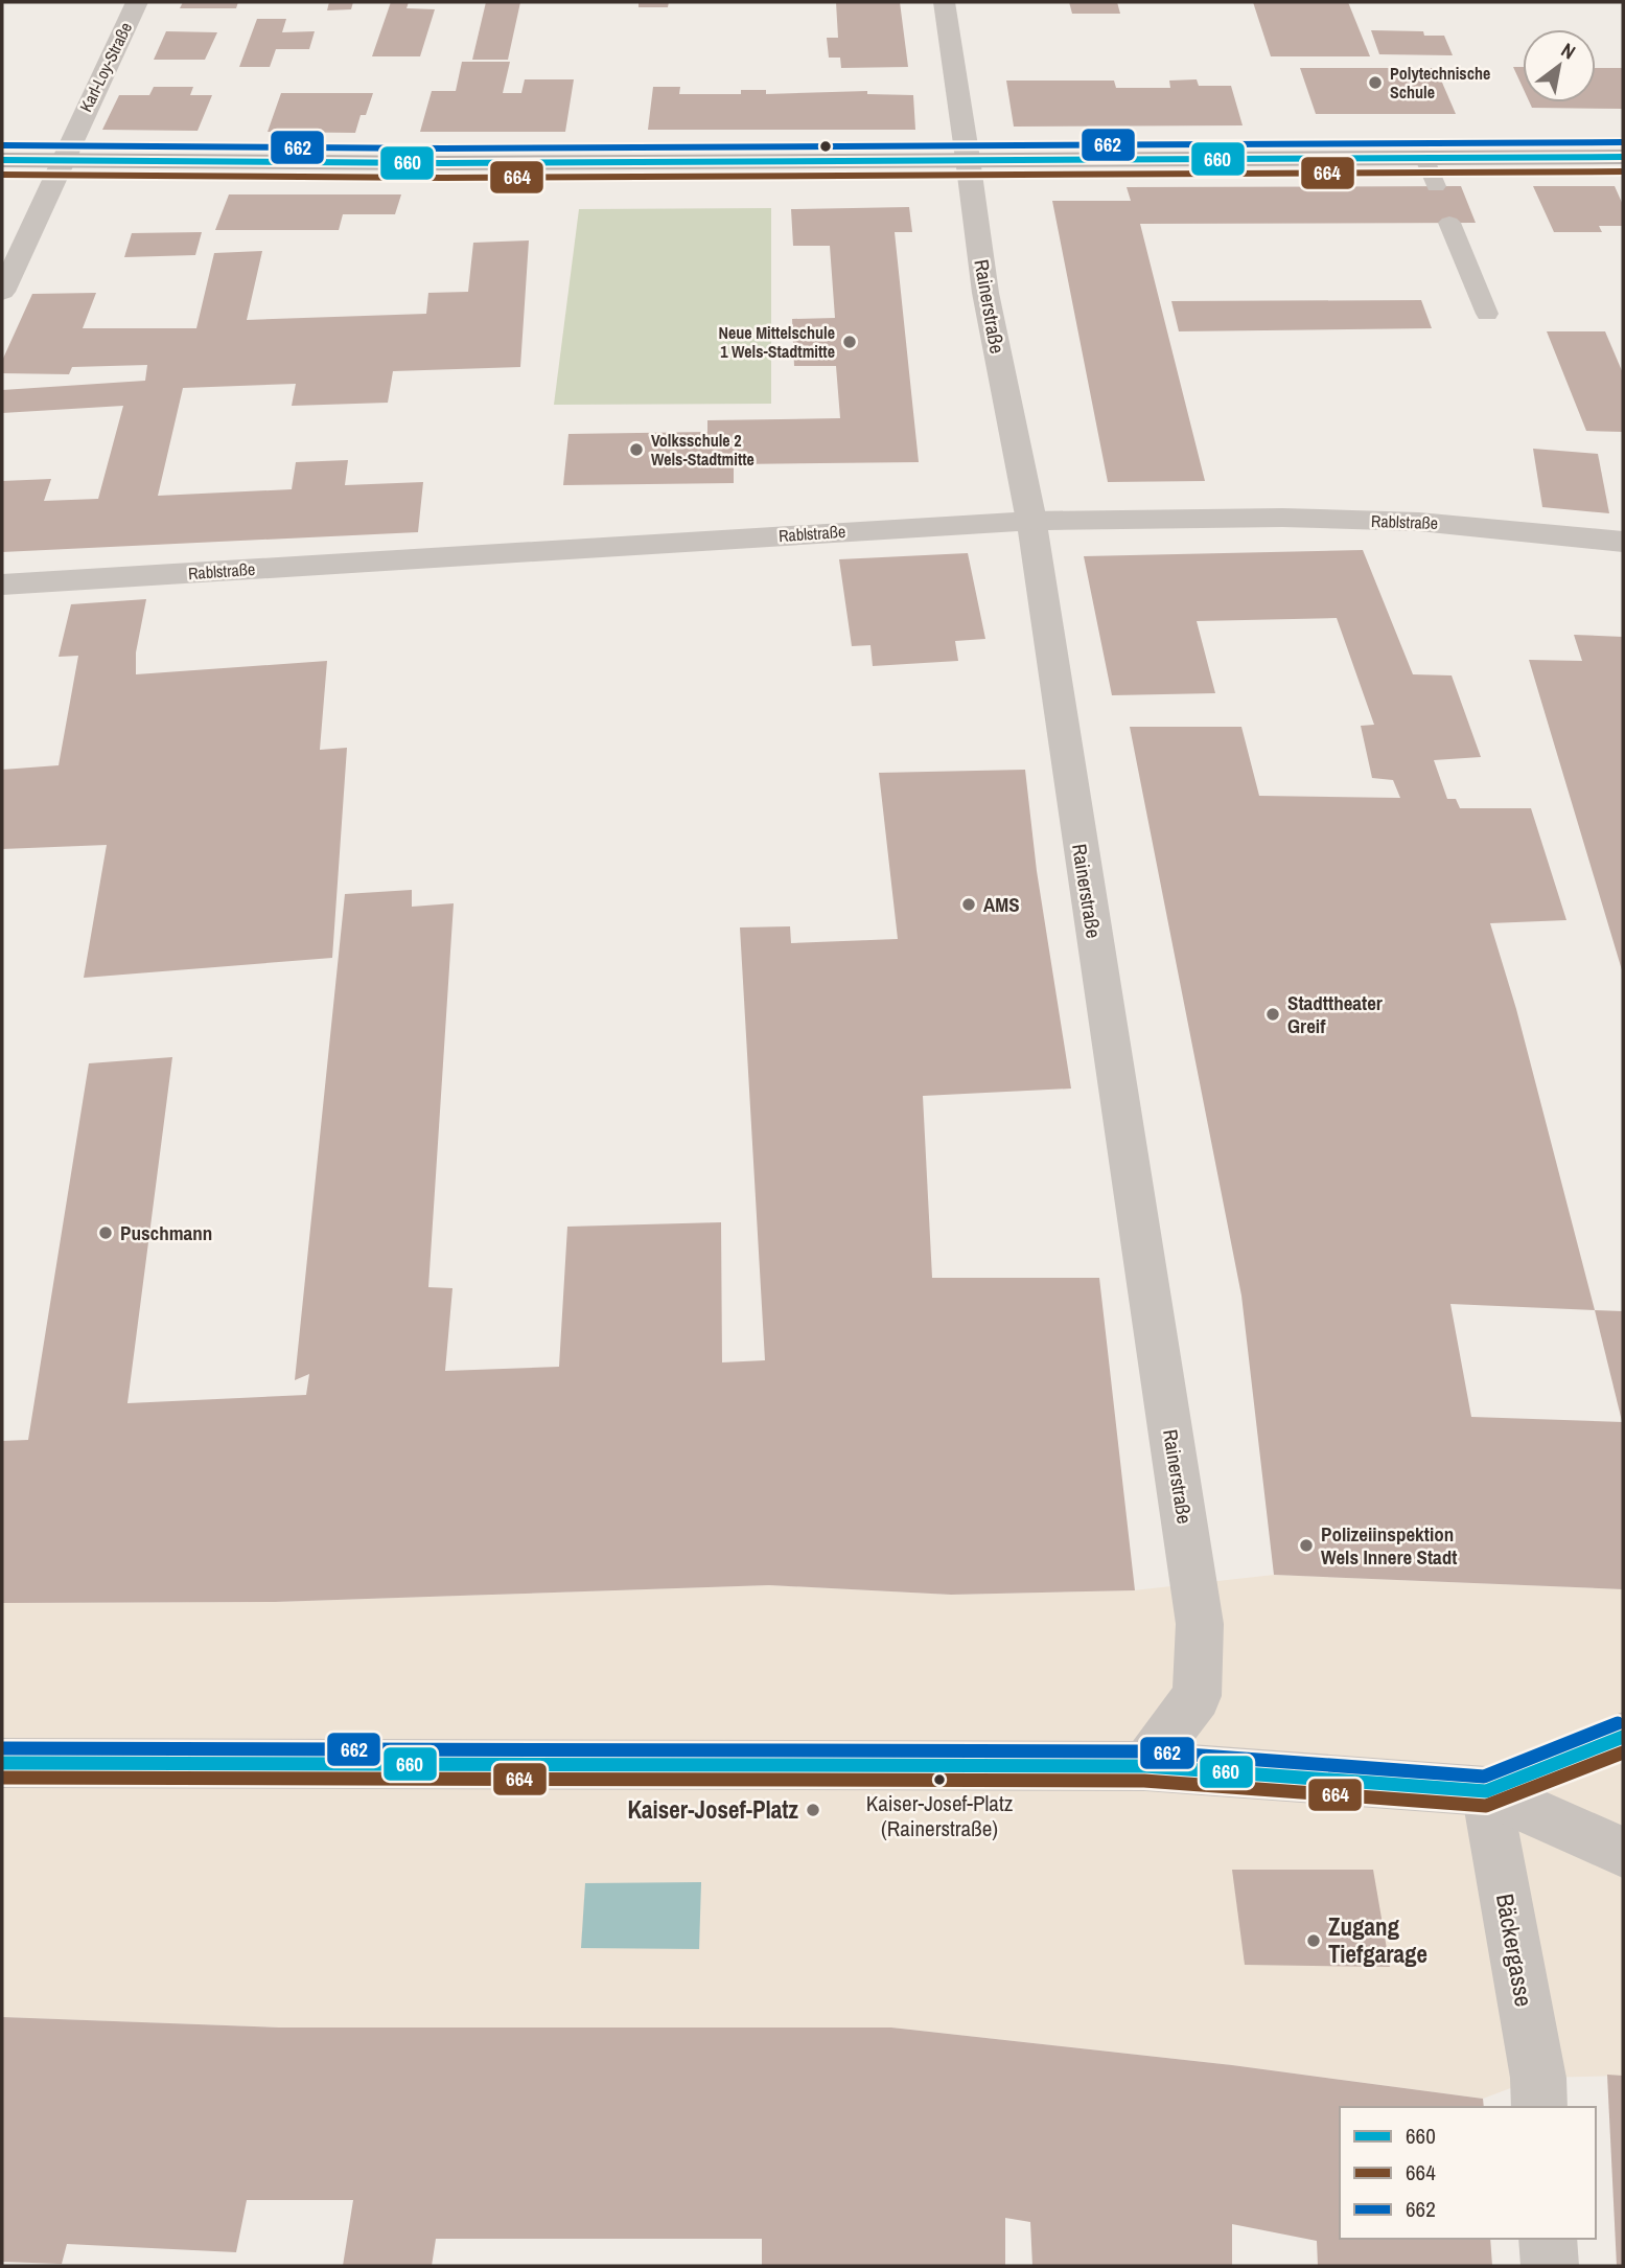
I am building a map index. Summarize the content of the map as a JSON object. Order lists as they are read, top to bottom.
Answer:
{
  "streets": {
    "street": [
      "Karl-Loy-Straße",
      "Rainerstraße",
      "Rablstraße",
      "Bäckergasse"
    ]
  },
  "crossings": [
    ["Rainerstraße", "Rablstraße"]
  ],
  "places": [
    "Polytechnische Schule",
    "Neue Mittelschule 1 Wels-Stadtmitte",
    "Volksschule 2 Wels-Stadtmitte",
    "AMS",
    "Stadttheater Greif",
    "Puschmann",
    "Polizeiinspektion Wels Innere Stadt",
    "Kaiser-Josef-Platz (Rainerstraße)",
    "Kaiser-Josef-Platz",
    "Zugang Tiefgarage"
  ],
  "lines": ["transit line 662", "transit line 660", "transit line 664"],
  "legend": ["660", "664", "662"],
  "north": "top right"
}
